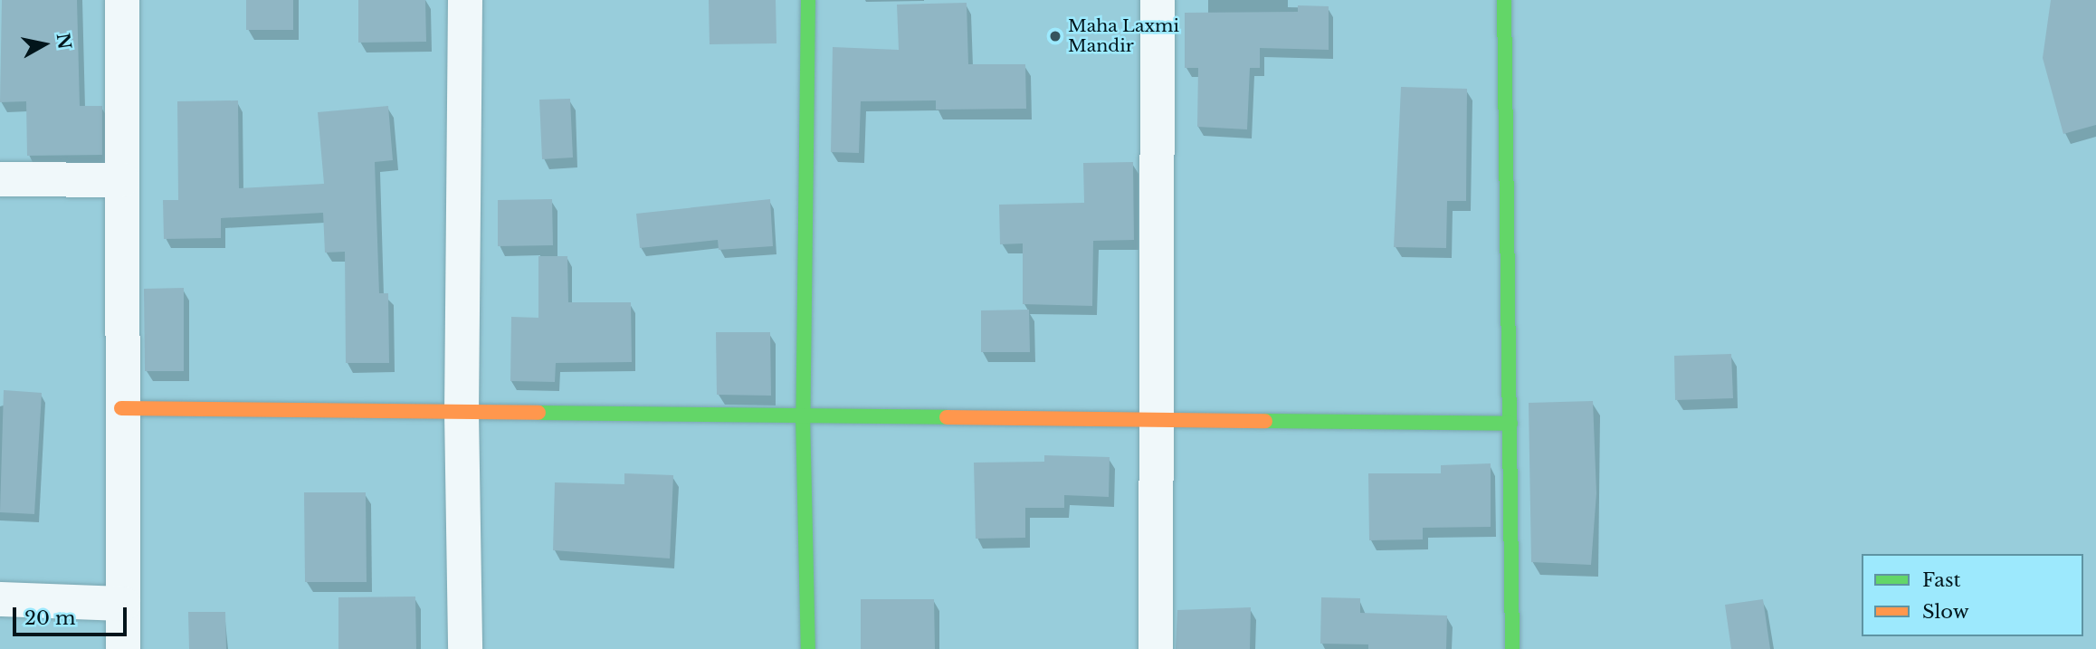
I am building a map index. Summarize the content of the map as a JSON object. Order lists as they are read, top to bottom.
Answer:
{
  "places": ["Maha Laxmi Mandir"],
  "legend": ["Fast", "Slow"],
  "scale_bar": "20 m",
  "north": "right"
}
